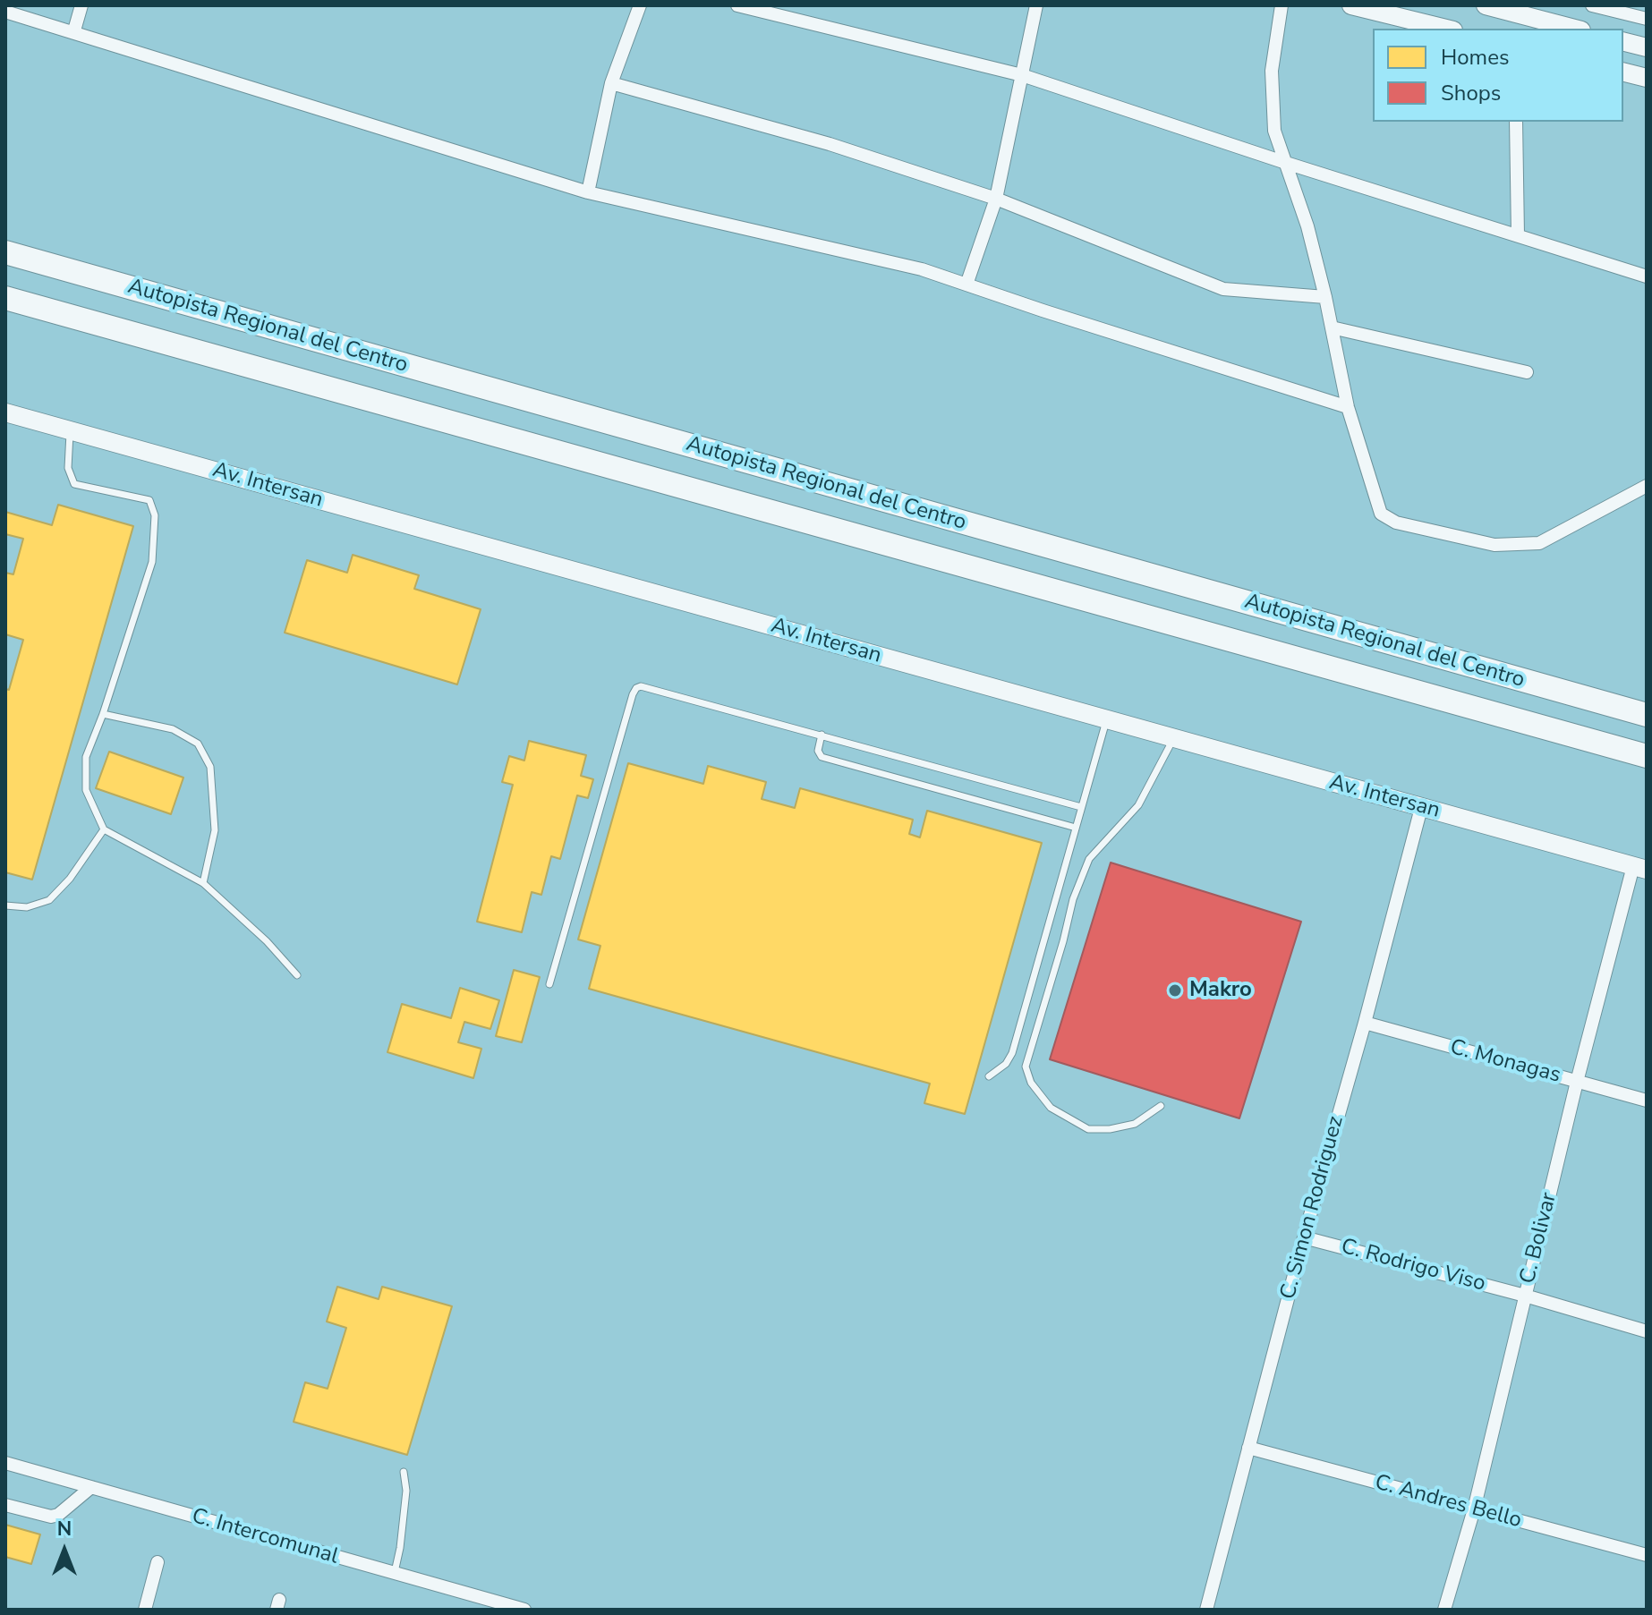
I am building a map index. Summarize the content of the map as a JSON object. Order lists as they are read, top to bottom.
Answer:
{
  "streets": {
    "highway": ["Autopista Regional del Centro"],
    "street": [
      "Av. Intersan",
      "C. Monagas",
      "C. Simon Rodriguez",
      "C. Bolivar",
      "C. Rodrigo Viso",
      "C. Andres Bello",
      "C. Intercomunal"
    ]
  },
  "crossings": [
    ["Av. Intersan", "C. Simon Rodriguez"],
    ["Av. Intersan", "C. Bolivar"],
    ["C. Monagas", "C. Simon Rodriguez"],
    ["C. Monagas", "C. Bolivar"],
    ["C. Simon Rodriguez", "C. Rodrigo Viso"],
    ["C. Simon Rodriguez", "C. Andres Bello"],
    ["C. Bolivar", "C. Rodrigo Viso"],
    ["C. Bolivar", "C. Andres Bello"]
  ],
  "places": ["Makro"],
  "legend": ["Homes", "Shops"],
  "north": "top"
}
